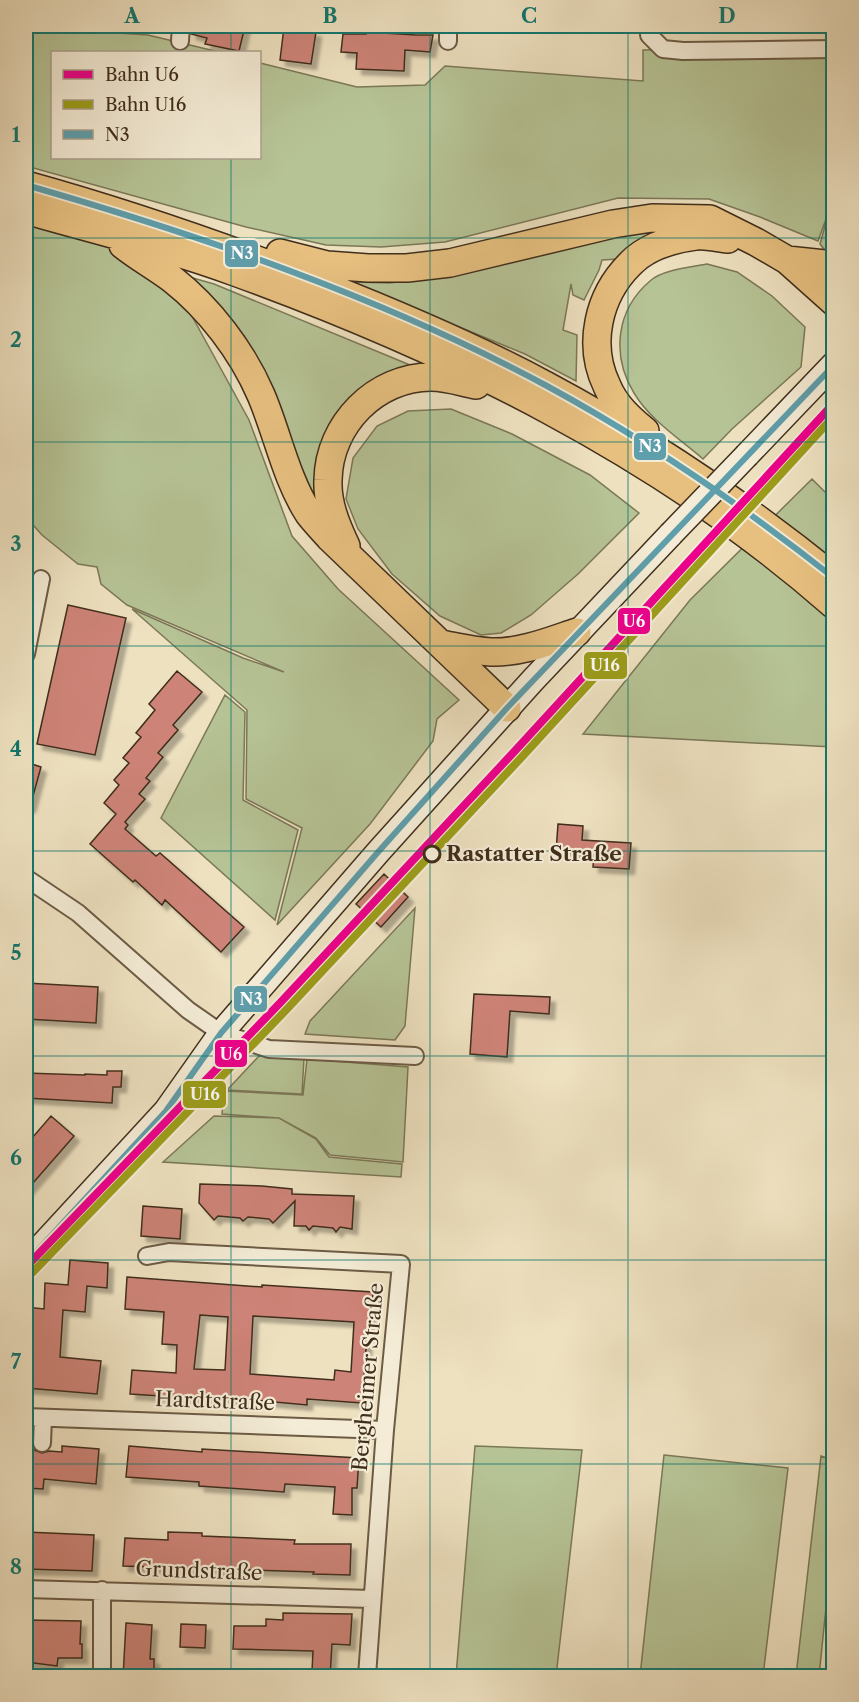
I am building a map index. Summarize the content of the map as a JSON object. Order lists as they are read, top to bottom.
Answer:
{
  "streets": {
    "street": ["Bergheimer Straße", "Hardtstraße", "Grundstraße"]
  },
  "crossings": [
    ["Bergheimer Straße", "Hardtstraße"],
    ["Bergheimer Straße", "Grundstraße"]
  ],
  "places": ["Rastatter Straße"],
  "lines": ["transit line N3", "rail line U6", "rail line U16"],
  "legend": ["Bahn U6", "Bahn U16", "N3"],
  "grid": {
    "columns": [
      "A",
      "B",
      "C",
      "D"
    ],
    "rows": [
      "1",
      "2",
      "3",
      "4",
      "5",
      "6",
      "7",
      "8"
    ]
  }
}
